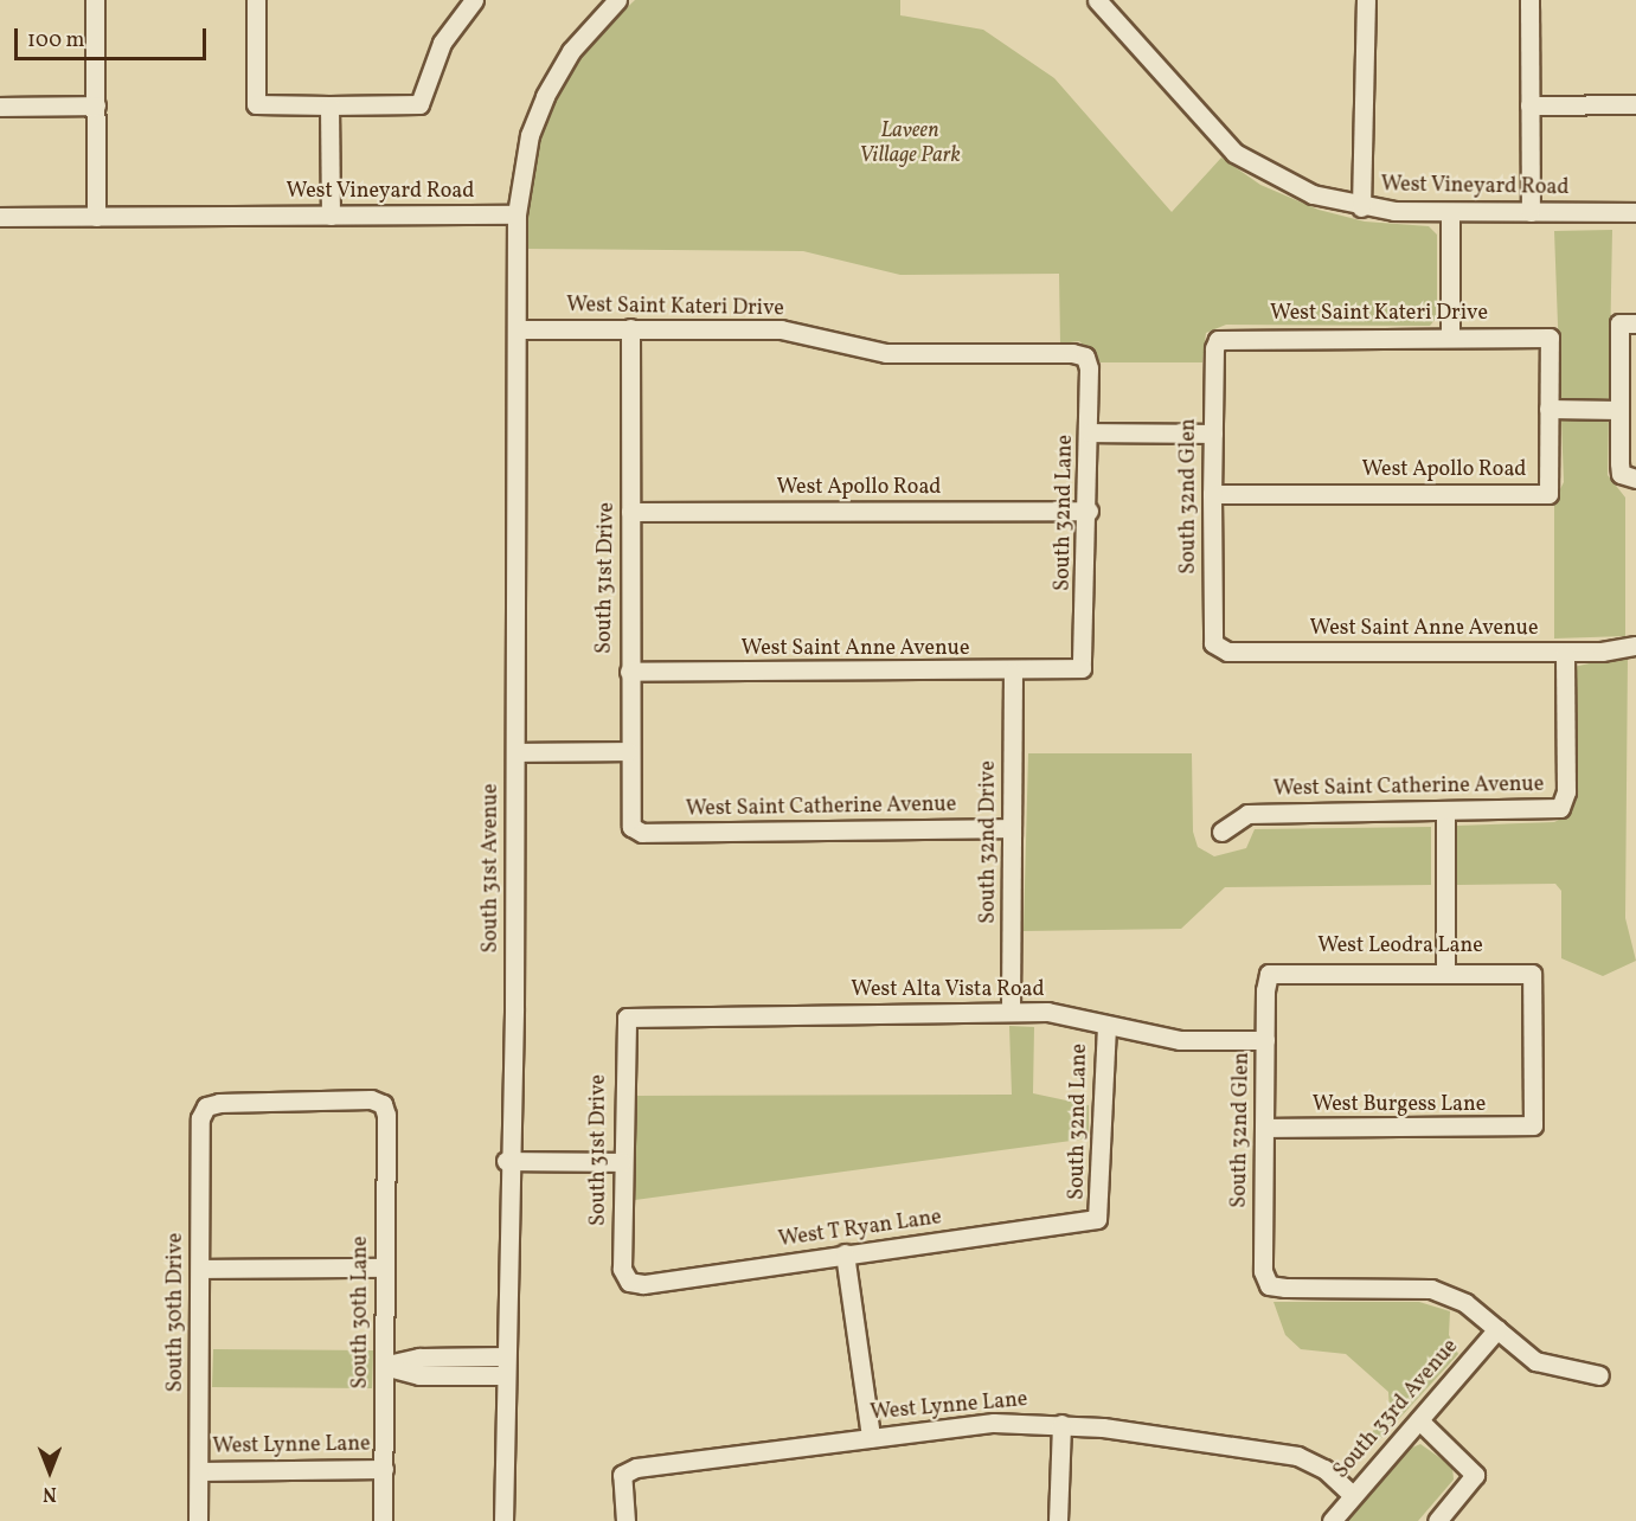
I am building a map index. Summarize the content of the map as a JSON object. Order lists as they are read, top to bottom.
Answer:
{
  "streets": {
    "street": [
      "West Vineyard Road",
      "West Saint Kateri Drive",
      "West Apollo Road",
      "South 32nd Glen",
      "South 32nd Lane",
      "South 31st Drive",
      "West Saint Anne Avenue",
      "West Saint Catherine Avenue",
      "South 32nd Drive",
      "South 31st Avenue",
      "West Leodra Lane",
      "West Alta Vista Road",
      "West Burgess Lane",
      "West T Ryan Lane",
      "South 30th Drive",
      "South 30th Lane",
      "West Lynne Lane",
      "South 33rd Avenue"
    ]
  },
  "crossings": [
    ["West Vineyard Road", "South 31st Avenue"],
    ["West Saint Kateri Drive", "West Apollo Road"],
    ["West Saint Kateri Drive", "South 32nd Glen"],
    ["West Saint Kateri Drive", "South 32nd Lane"],
    ["West Saint Kateri Drive", "South 31st Drive"],
    ["West Saint Kateri Drive", "South 31st Avenue"],
    ["West Apollo Road", "South 32nd Glen"],
    ["West Apollo Road", "South 32nd Lane"],
    ["West Apollo Road", "South 31st Drive"],
    ["South 32nd Glen", "West Saint Anne Avenue"],
    ["South 32nd Glen", "West Leodra Lane"],
    ["South 32nd Glen", "West Alta Vista Road"],
    ["South 32nd Glen", "West Burgess Lane"],
    ["South 32nd Glen", "South 33rd Avenue"],
    ["South 32nd Lane", "West Saint Anne Avenue"],
    ["South 32nd Lane", "West Alta Vista Road"],
    ["South 32nd Lane", "West T Ryan Lane"],
    ["South 31st Drive", "West Saint Anne Avenue"],
    ["South 31st Drive", "West Saint Catherine Avenue"],
    ["South 31st Drive", "West Alta Vista Road"],
    ["South 31st Drive", "West T Ryan Lane"],
    ["West Saint Anne Avenue", "West Saint Catherine Avenue"],
    ["West Saint Anne Avenue", "South 32nd Drive"],
    ["West Saint Catherine Avenue", "South 32nd Drive"],
    ["South 32nd Drive", "West Alta Vista Road"],
    ["West Leodra Lane", "West Burgess Lane"],
    ["South 30th Drive", "South 30th Lane"],
    ["South 30th Drive", "West Lynne Lane"],
    ["South 30th Lane", "West Lynne Lane"],
    ["West Lynne Lane", "South 33rd Avenue"]
  ],
  "parks": ["Laveen Village Park"],
  "scale_bar": "100 m",
  "north": "bottom"
}
